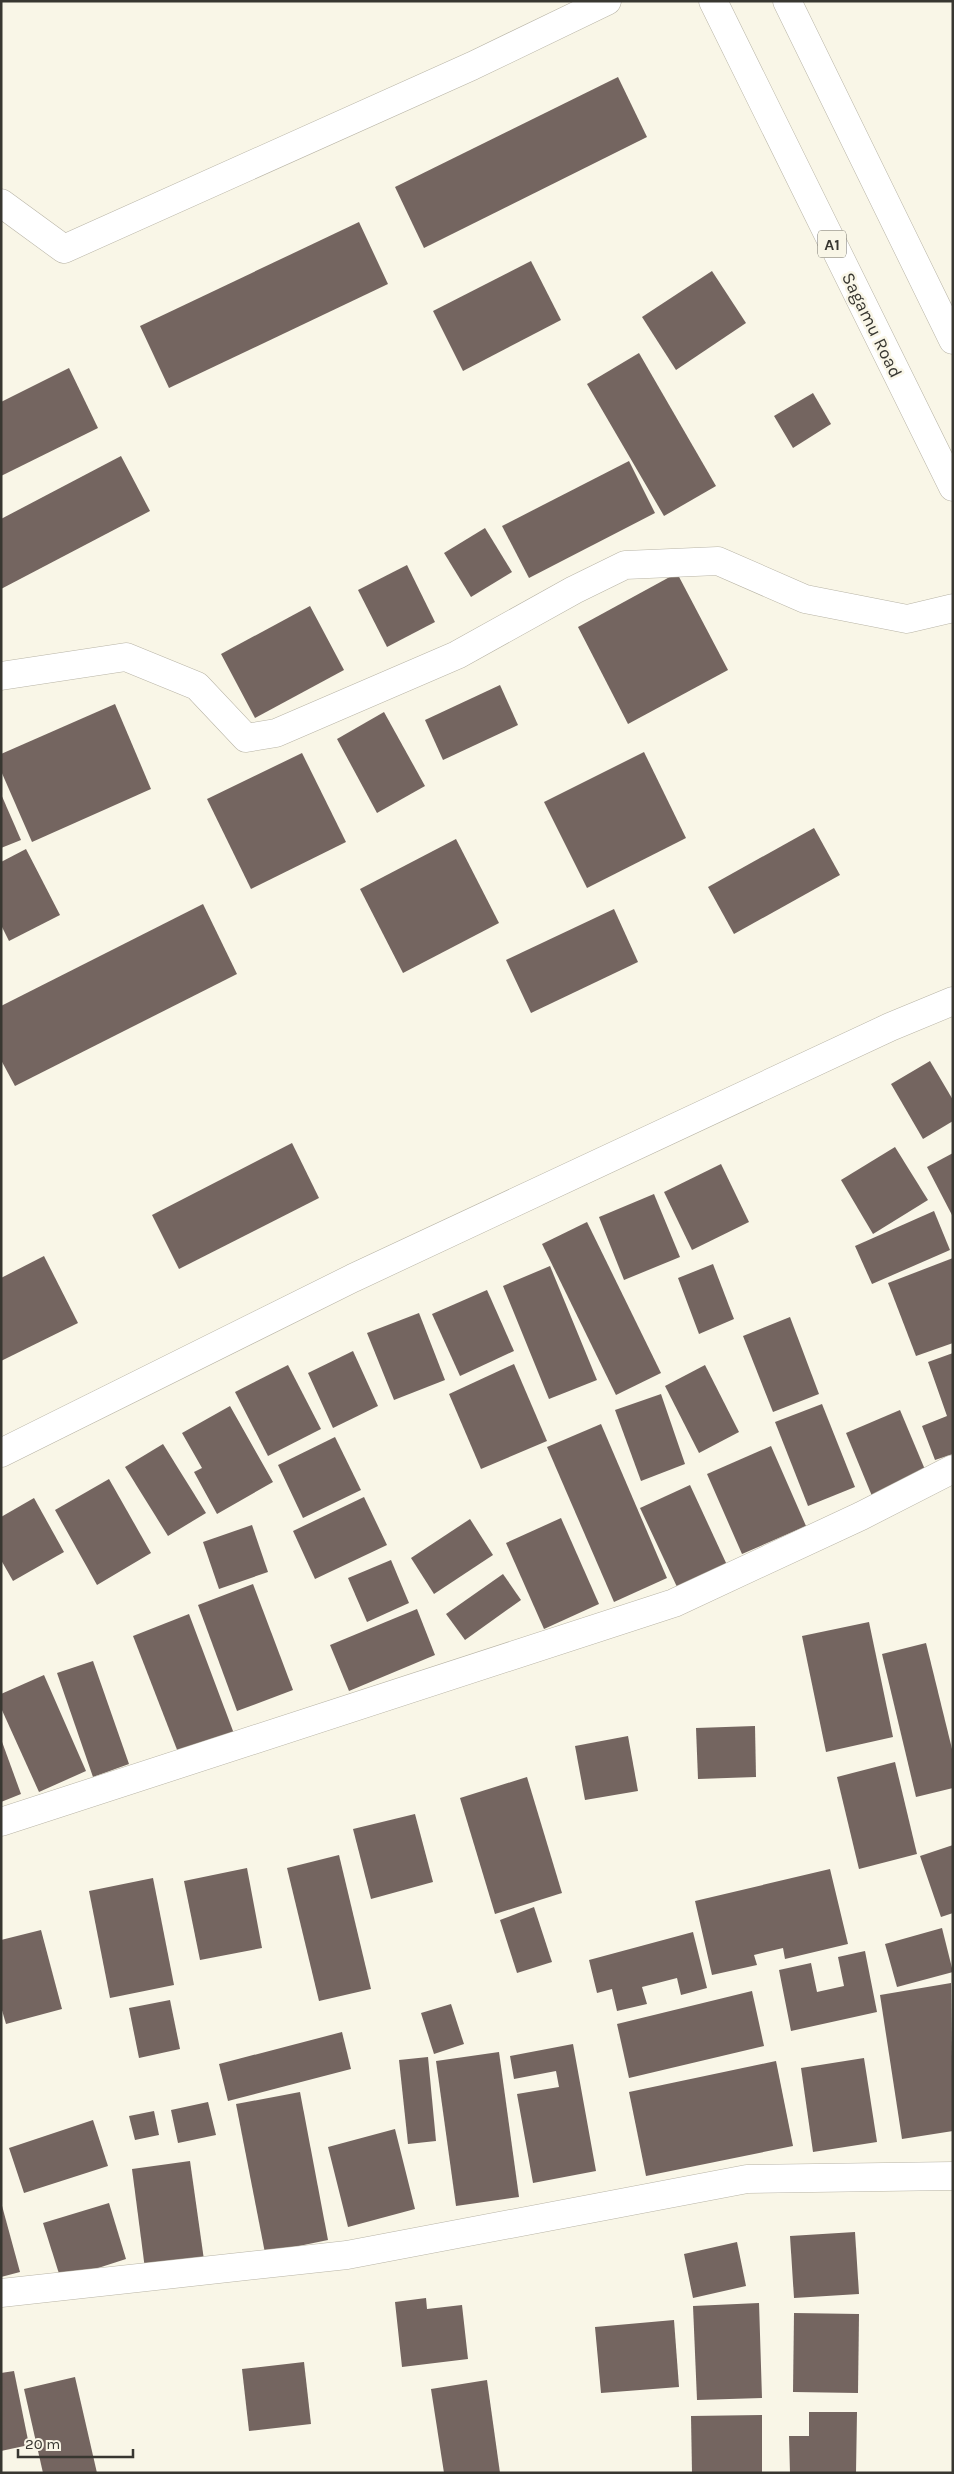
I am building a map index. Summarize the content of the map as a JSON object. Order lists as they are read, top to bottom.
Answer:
{
  "streets": {
    "main road": ["A1", "Sagamu Road"]
  },
  "scale_bar": "20 m"
}
